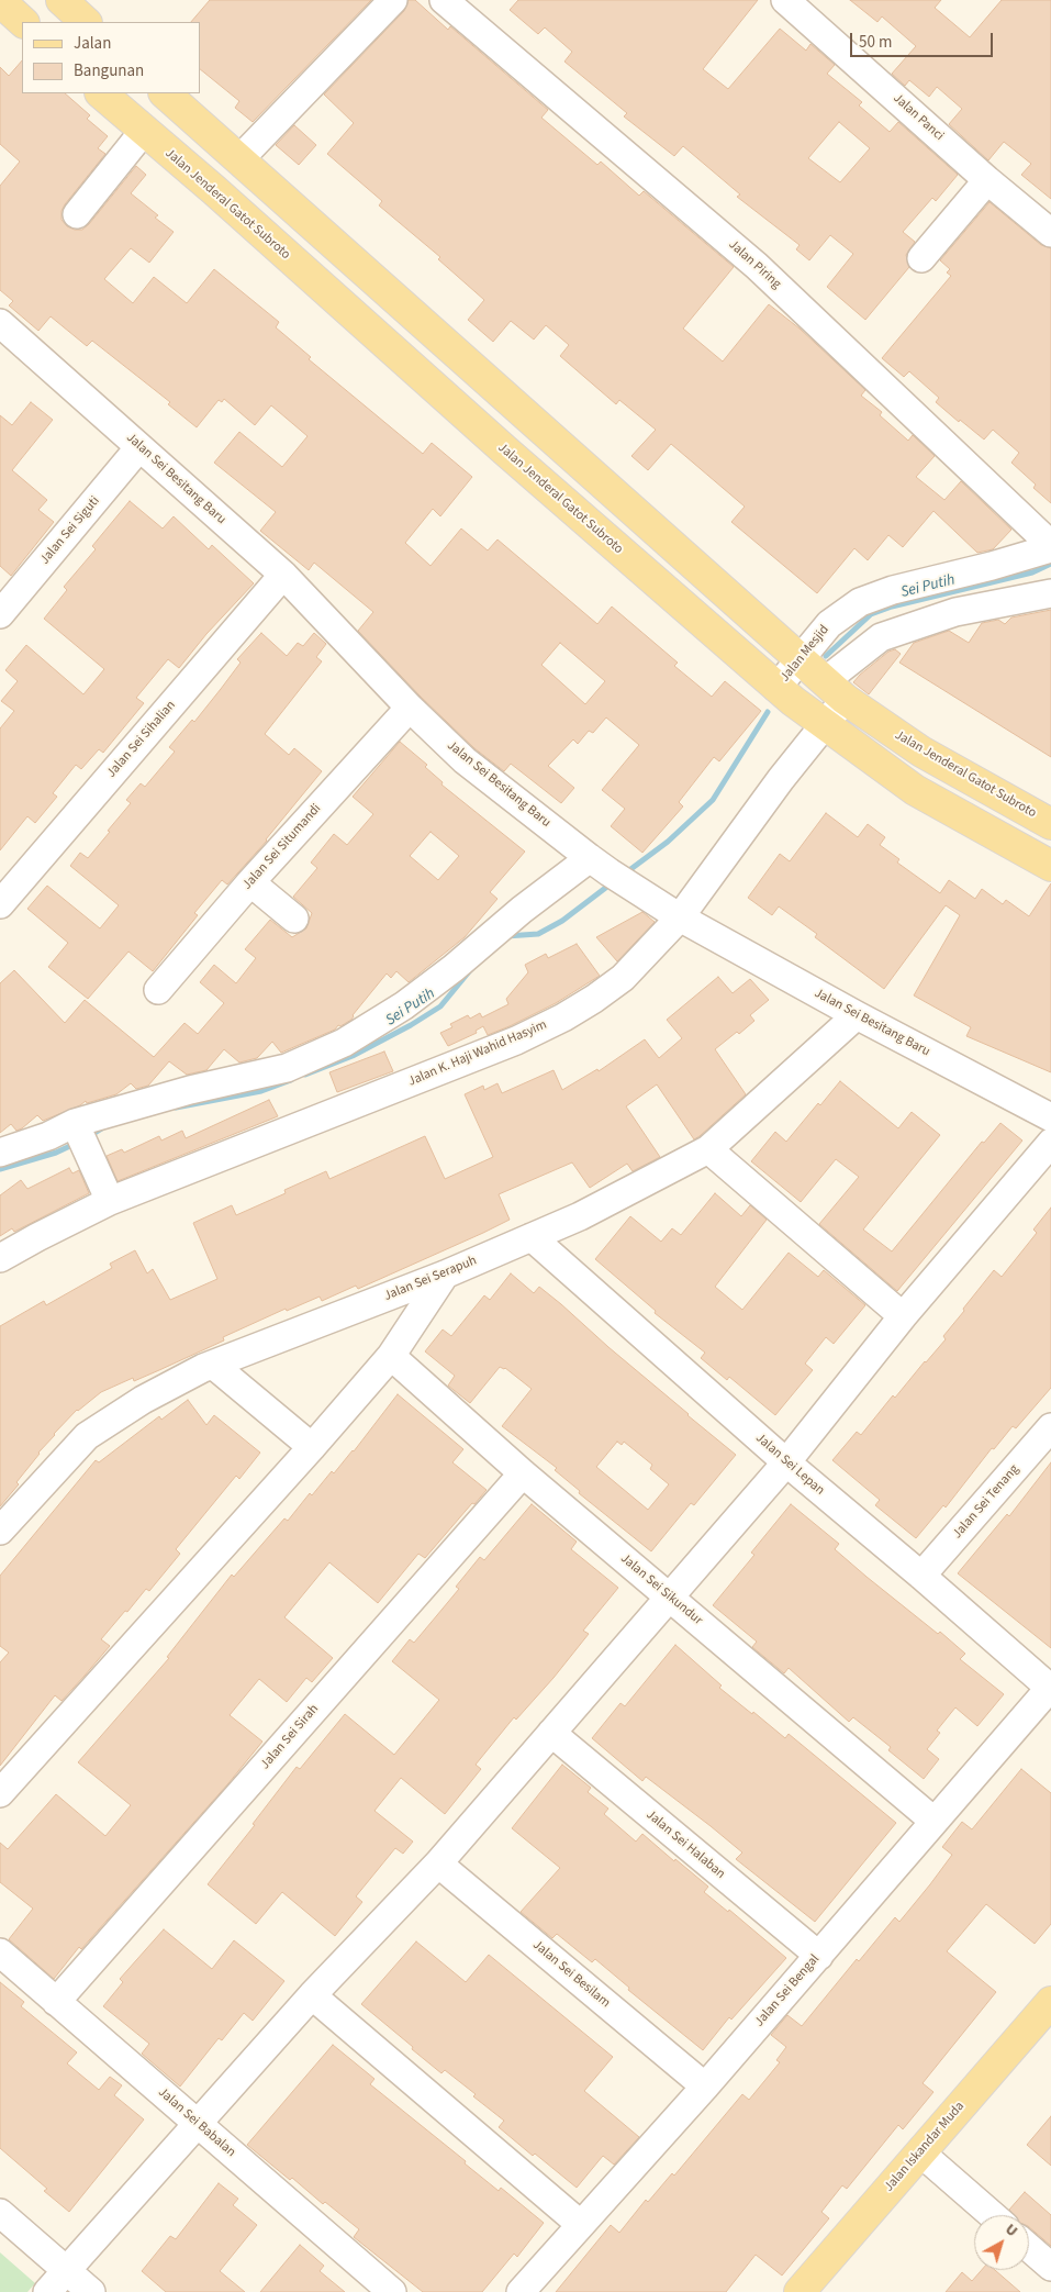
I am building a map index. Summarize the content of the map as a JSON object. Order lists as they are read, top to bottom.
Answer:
{
  "streets": {
    "main road": ["Jalan Jenderal Gatot Subroto", "Jalan Iskandar Muda"],
    "street": [
      "Jalan Panci",
      "Jalan Piring",
      "Jalan Sei Besitang Baru",
      "Jalan Sei Siguti",
      "Jalan Mesjid",
      "Jalan Sei Sihalian",
      "Jalan Sei Situmandi",
      "Jalan K. Haji Wahid Hasyim",
      "Jalan Sei Serapuh",
      "Jalan Sei Lepan",
      "Jalan Sei Tenang",
      "Jalan Sei Sikundur",
      "Jalan Sei Sirah",
      "Jalan Sei Halaban",
      "Jalan Sei Besilam",
      "Jalan Sei Bengal",
      "Jalan Sei Babalan"
    ]
  },
  "crossings": [
    ["Jalan Jenderal Gatot Subroto", "Jalan Mesjid"],
    ["Jalan Jenderal Gatot Subroto", "Jalan K. Haji Wahid Hasyim"],
    ["Jalan Piring", "Jalan Mesjid"],
    ["Jalan Sei Besitang Baru", "Jalan Sei Siguti"],
    ["Jalan Sei Besitang Baru", "Jalan Sei Sihalian"],
    ["Jalan Sei Besitang Baru", "Jalan Sei Situmandi"],
    ["Jalan Sei Besitang Baru", "Jalan K. Haji Wahid Hasyim"],
    ["Jalan Sei Besitang Baru", "Jalan Sei Serapuh"],
    ["Jalan Sei Serapuh", "Jalan Sei Lepan"],
    ["Jalan Sei Lepan", "Jalan Sei Tenang"],
    ["Jalan Sei Lepan", "Jalan Sei Bengal"],
    ["Jalan Sei Sikundur", "Jalan Sei Sirah"],
    ["Jalan Sei Sikundur", "Jalan Sei Bengal"],
    ["Jalan Sei Sirah", "Jalan Sei Babalan"],
    ["Jalan Sei Halaban", "Jalan Sei Bengal"],
    ["Jalan Sei Besilam", "Jalan Sei Bengal"]
  ],
  "water": ["Sei Putih"],
  "legend": ["Jalan", "Bangunan"],
  "scale_bar": "50 m",
  "north": "top right"
}
